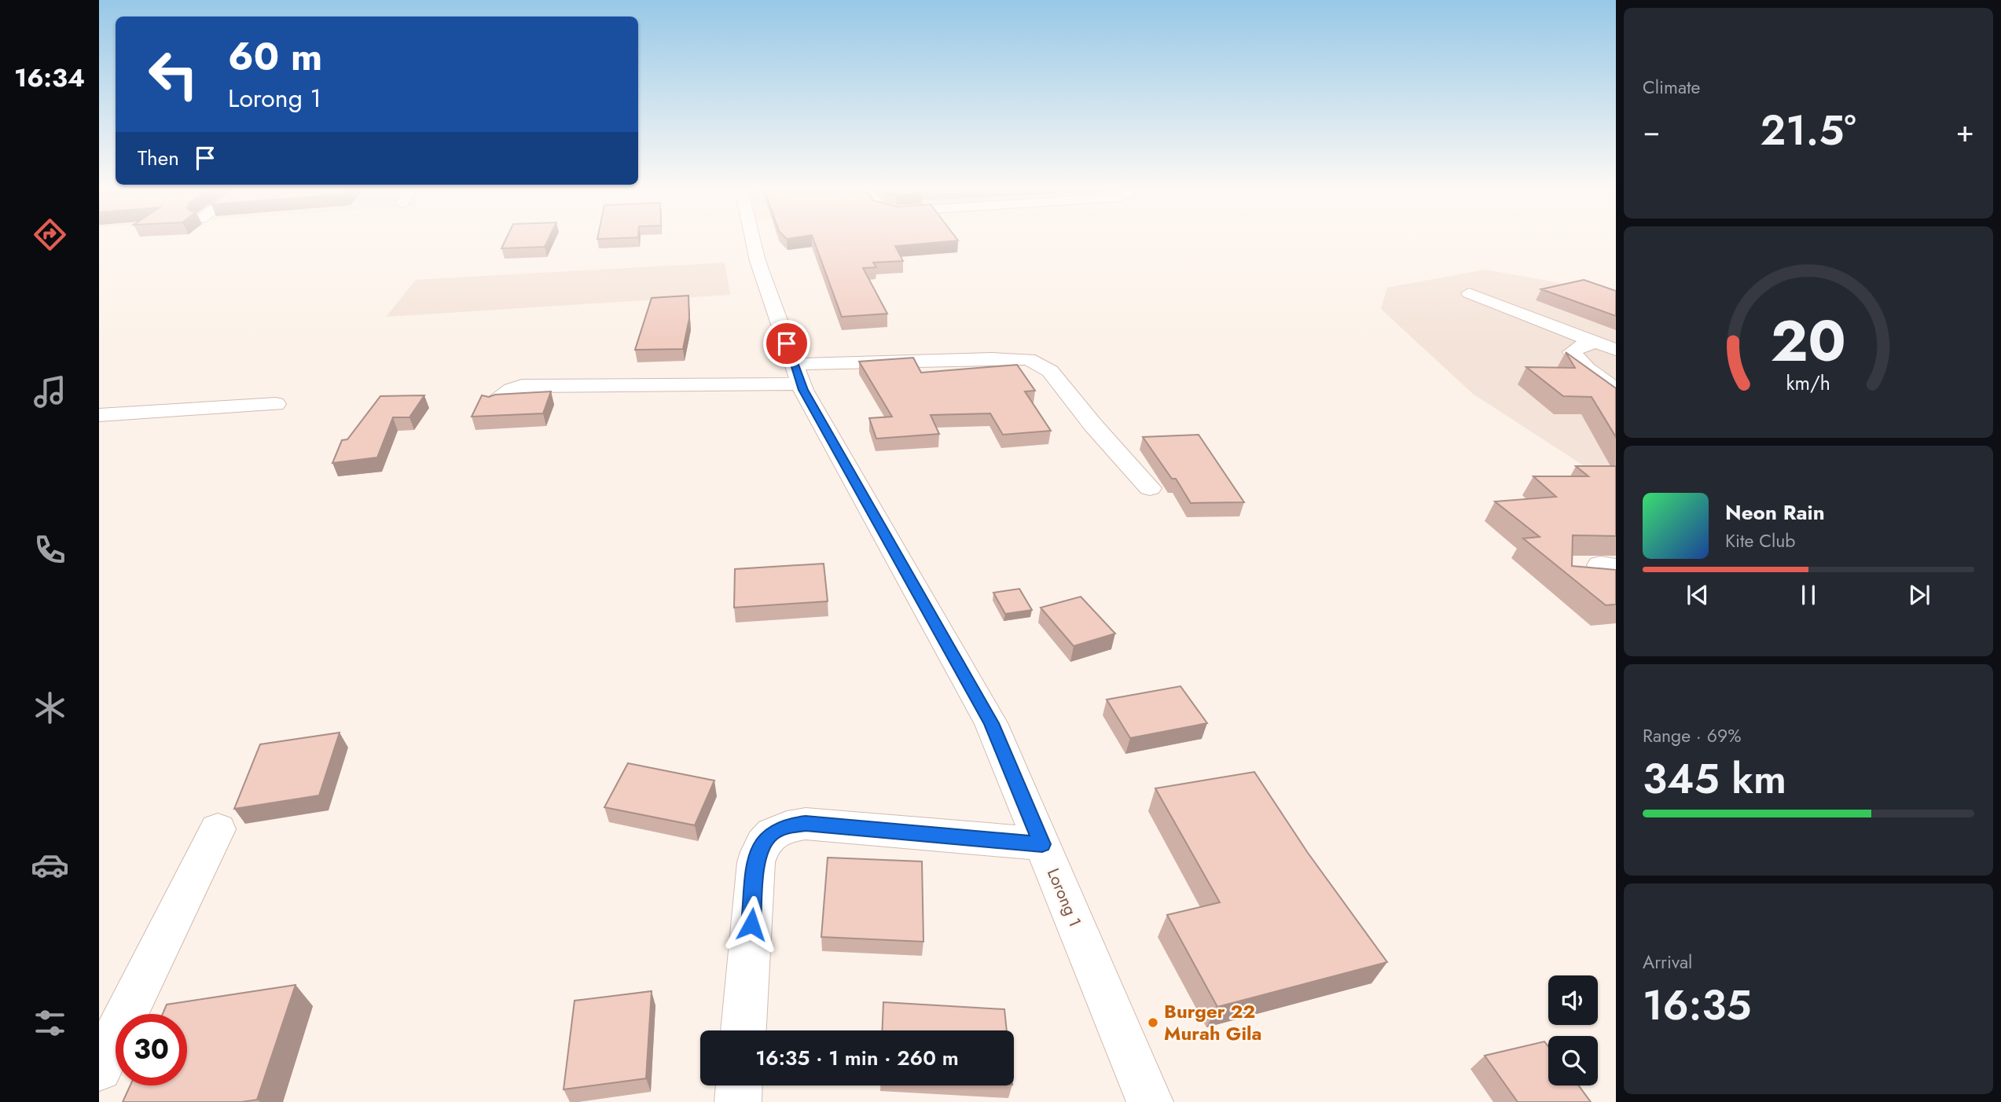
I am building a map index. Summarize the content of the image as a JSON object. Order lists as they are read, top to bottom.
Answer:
{
  "streets": {
    "street": ["Lorong 1"]
  },
  "places": ["Burger 22 Murah Gila"],
  "page": {
    "tabs": "16:34",
    "tile": [
      "Climate",
      ["Range · 69%", "345 km"],
      ["Arrival", "16:35"]
    ],
    "turn": ["60 m", "Lorong 1"],
    "heat": ["−", "21.5°", "+"],
    "then": "Then",
    "song": ["Neon Rain", "Kite Club"],
    "limit": "30",
    "trip": "16:35 · 1 min · 260 m",
    "gauge": ["20", "km/h"]
  }
}
